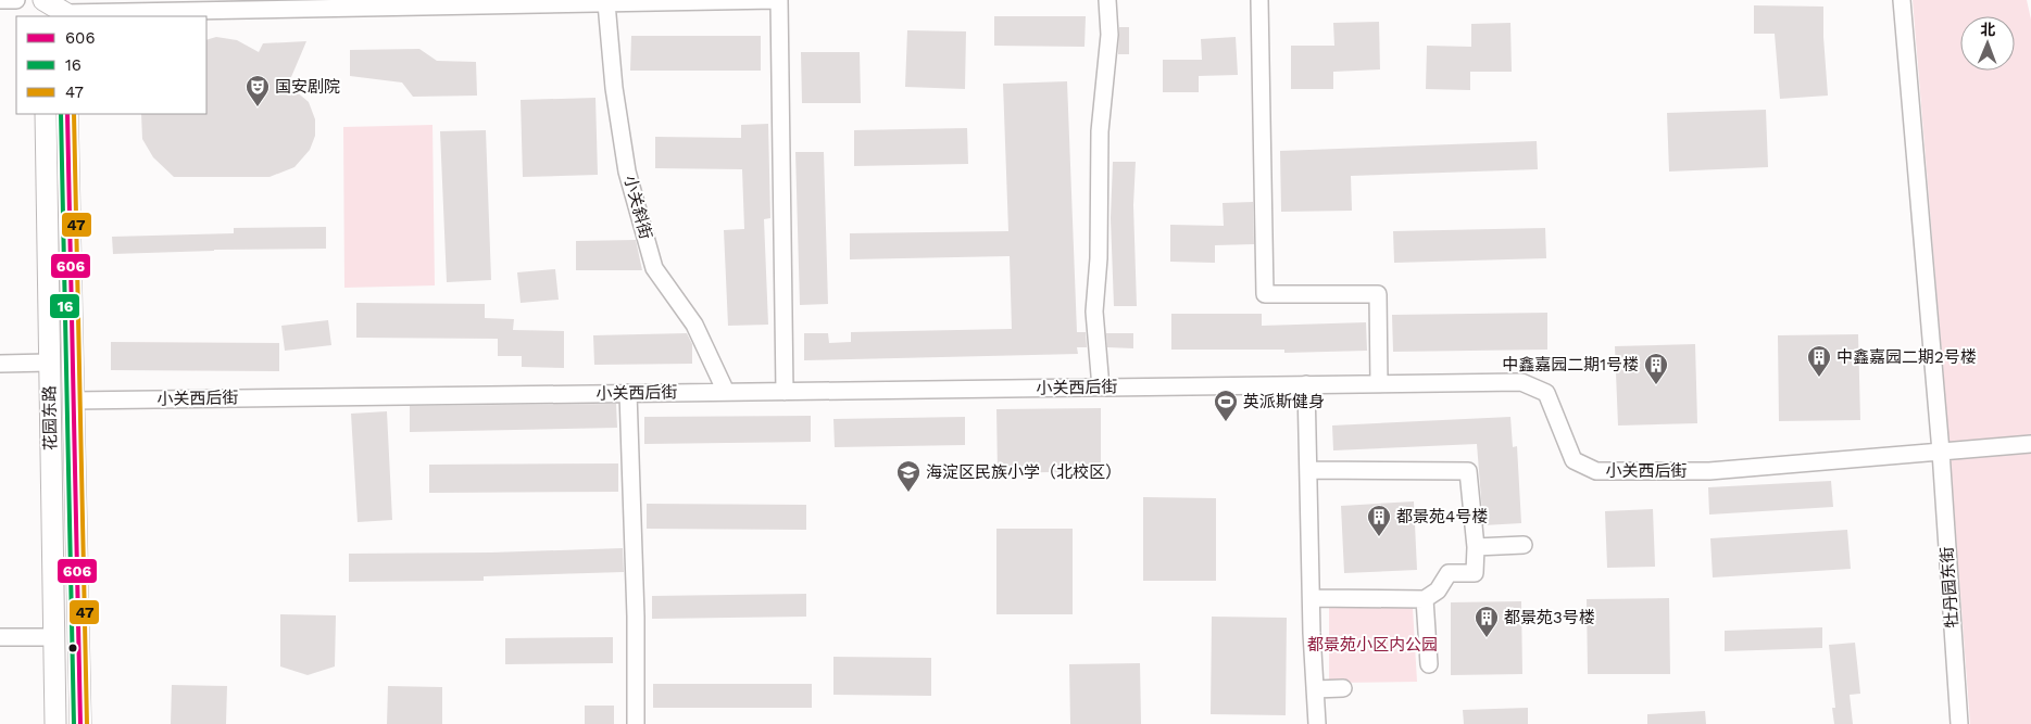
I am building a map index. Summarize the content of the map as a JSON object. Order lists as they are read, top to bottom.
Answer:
{
  "streets": {
    "main road": ["花园东路"],
    "street": ["小关斜街", "小关西后街", "牡丹园东街"]
  },
  "crossings": [
    ["小关斜街", "小关西后街"],
    ["小关西后街", "花园东路"],
    ["小关西后街", "牡丹园东街"]
  ],
  "parks": ["都景苑小区内公园"],
  "places": {
    "theatre": ["国安剧院"],
    "building": [
      "中鑫嘉园二期2号楼",
      "中鑫嘉园二期1号楼",
      "都景苑4号楼",
      "都景苑3号楼"
    ],
    "sports": ["英派斯健身"],
    "school or university": ["海淀区民族小学（北校区）"]
  },
  "lines": ["transit line 606", "transit line 16", "transit line 47"],
  "legend": ["606", "16", "47"],
  "north": "top"
}
